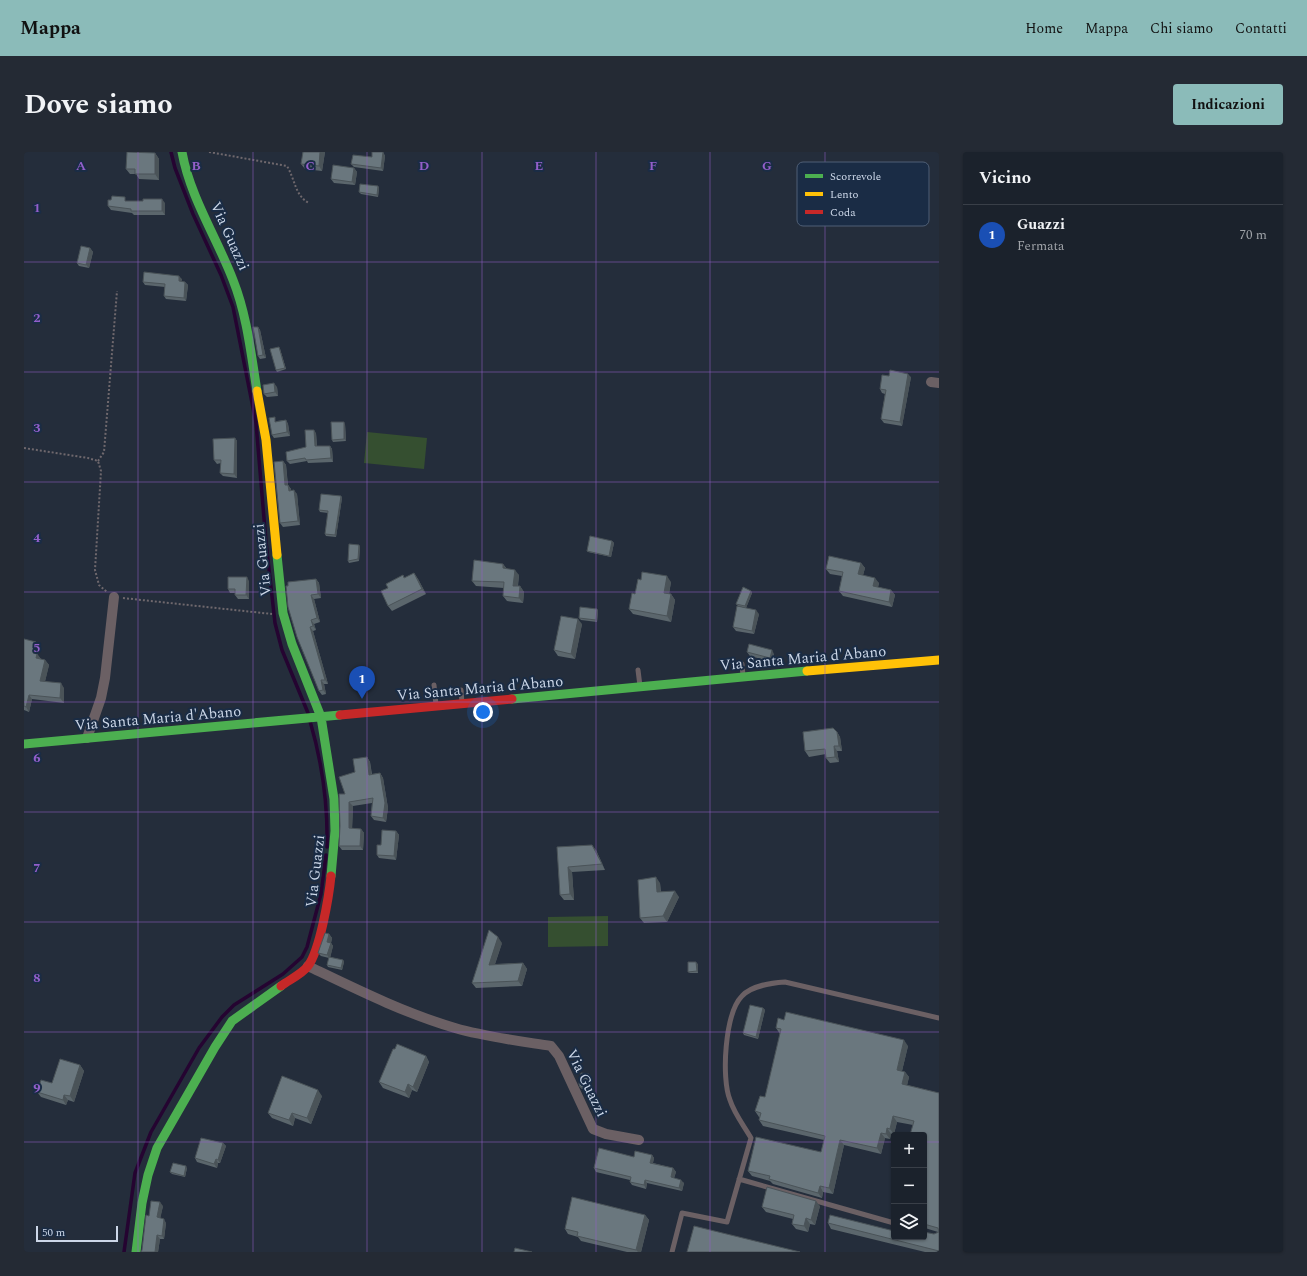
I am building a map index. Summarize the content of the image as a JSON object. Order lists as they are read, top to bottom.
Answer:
{
  "streets": {
    "street": ["Via Guazzi", "Via Santa Maria d'Abano"]
  },
  "crossings": [
    ["Via Guazzi", "Via Santa Maria d'Abano"]
  ],
  "legend": ["Scorrevole", "Lento", "Coda"],
  "scale_bar": "50 m",
  "page": {
    "header": "Mappa",
    "nav": [
      "Home",
      "Mappa",
      "Chi siamo",
      "Contatti"
    ],
    "title": "Dove siamo",
    "buttons": "Indicazioni",
    "heading": "Vicino",
    "list": [
      {
        "mark": "1",
        "name": "Guazzi",
        "note": "Fermata",
        "value": "70 m"
      }
    ],
    "pins": "1",
    "map_buttons": ["+", "−"],
    "scale": "50 m"
  },
  "grid": {
    "columns": [
      "A",
      "B",
      "C",
      "D",
      "E",
      "F",
      "G"
    ],
    "rows": [
      "1",
      "2",
      "3",
      "4",
      "5",
      "6",
      "7",
      "8",
      "9"
    ]
  }
}
